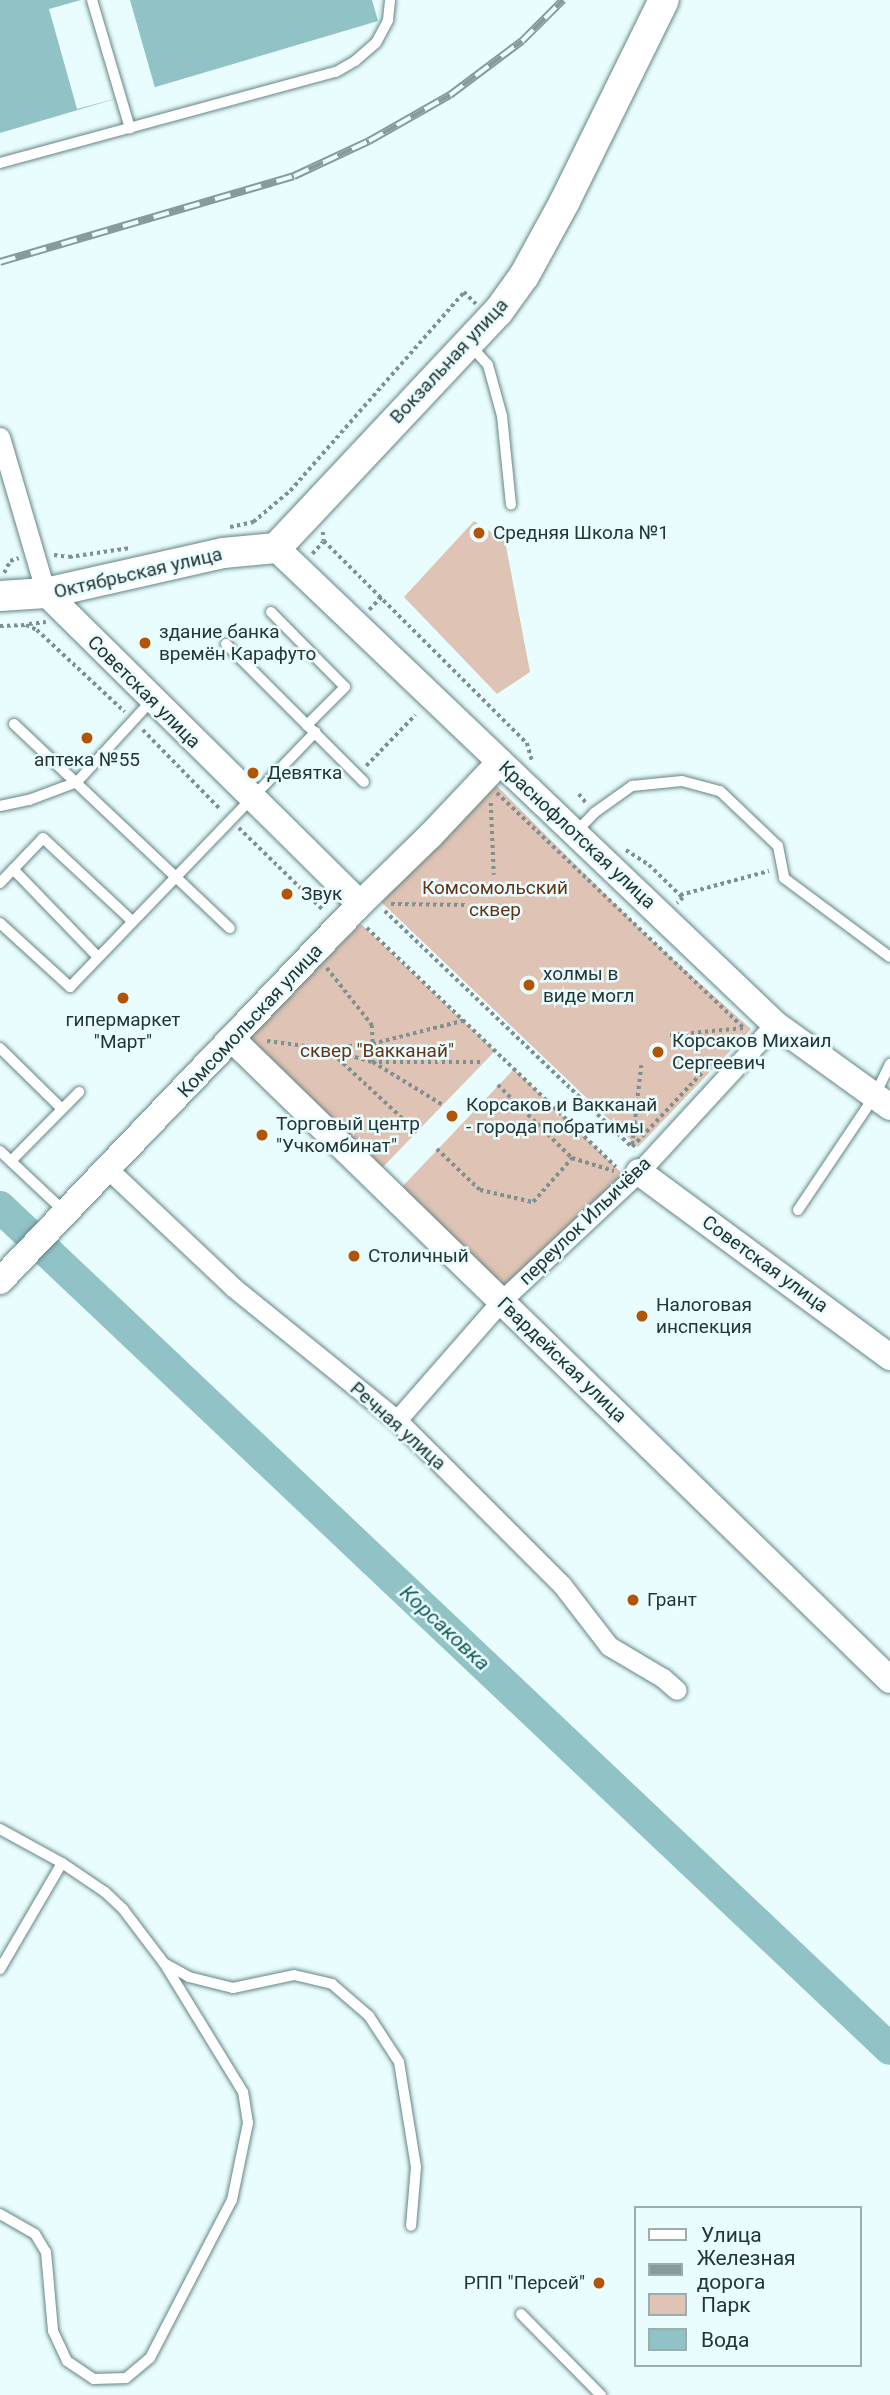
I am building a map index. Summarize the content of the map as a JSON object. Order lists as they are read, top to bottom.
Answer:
{
  "streets": {
    "main road": [
      "Вокзальная улица",
      "Октябрьская улица",
      "Советская улица",
      "Краснофлотская улица",
      "Комсомольская улица",
      "Гвардейская улица"
    ],
    "street": ["переулок Ильичёва", "Речная улица"]
  },
  "crossings": [
    ["Вокзальная улица", "Октябрьская улица"],
    ["Вокзальная улица", "Краснофлотская улица"],
    ["Октябрьская улица", "Советская улица"],
    ["Октябрьская улица", "Краснофлотская улица"],
    ["Советская улица", "Комсомольская улица"],
    ["Советская улица", "переулок Ильичёва"],
    ["Краснофлотская улица", "Комсомольская улица"],
    ["Краснофлотская улица", "переулок Ильичёва"],
    ["Комсомольская улица", "Гвардейская улица"],
    ["Комсомольская улица", "Речная улица"],
    ["переулок Ильичёва", "Гвардейская улица"],
    ["переулок Ильичёва", "Речная улица"]
  ],
  "water": ["Корсаковка"],
  "parks": ["Комсомольский сквер", "сквер \"Вакканай\""],
  "places": [
    "Средняя Школа №1",
    "здание банка времён Карафуто",
    "аптека №55",
    "Девятка",
    "Звук",
    "холмы в виде могл",
    "гипермаркет \"Март\"",
    "Корсаков Михаил Сергеевич",
    "Корсаков и Вакканай - города побратимы",
    "Торговый центр \"Учкомбинат\"",
    "Столичный",
    "Налоговая инспекция",
    "Грант",
    "РПП \"Персей\""
  ],
  "legend": [
    "Улица",
    "Железная дорога",
    "Парк",
    "Вода"
  ]
}
